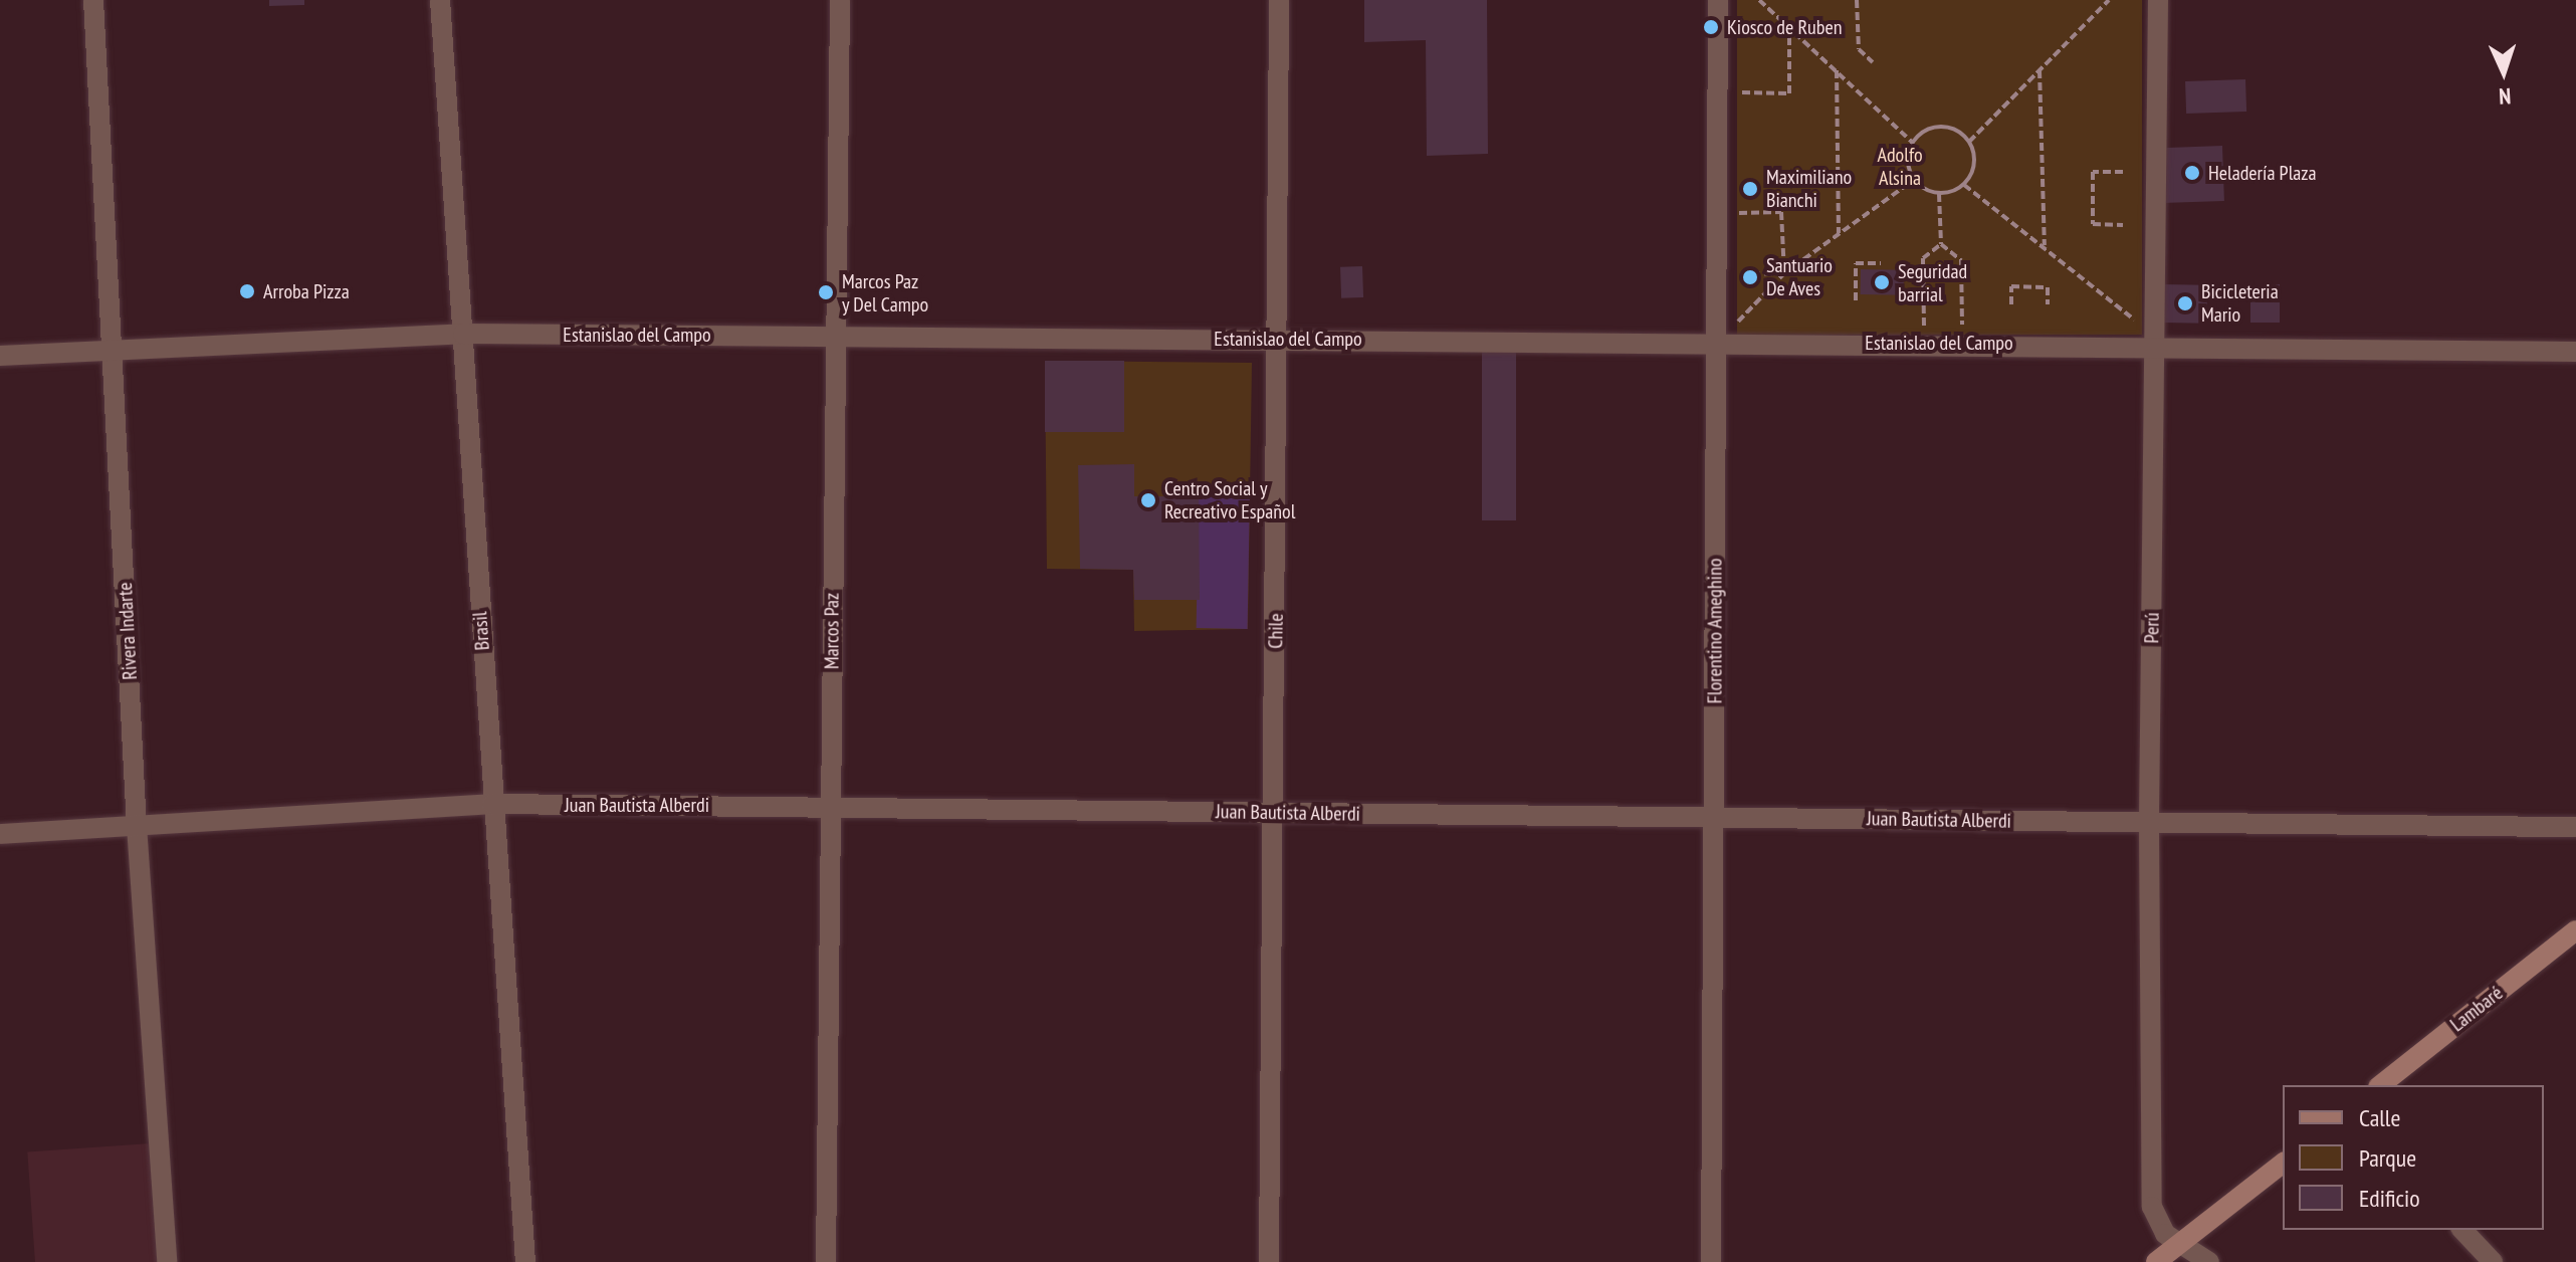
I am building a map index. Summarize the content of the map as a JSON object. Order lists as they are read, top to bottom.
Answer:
{
  "streets": {
    "street": [
      "Estanislao del Campo",
      "Perú",
      "Rivera Indarte",
      "Brasil",
      "Marcos Paz",
      "Chile",
      "Florentino Ameghino",
      "Juan Bautista Alberdi",
      "Lambaré"
    ]
  },
  "crossings": [
    ["Estanislao del Campo", "Perú"],
    ["Estanislao del Campo", "Rivera Indarte"],
    ["Estanislao del Campo", "Brasil"],
    ["Estanislao del Campo", "Marcos Paz"],
    ["Estanislao del Campo", "Chile"],
    ["Estanislao del Campo", "Florentino Ameghino"],
    ["Perú", "Juan Bautista Alberdi"],
    ["Rivera Indarte", "Juan Bautista Alberdi"],
    ["Brasil", "Juan Bautista Alberdi"],
    ["Marcos Paz", "Juan Bautista Alberdi"],
    ["Chile", "Juan Bautista Alberdi"],
    ["Florentino Ameghino", "Juan Bautista Alberdi"]
  ],
  "parks": ["Adolfo Alsina"],
  "places": [
    "Kiosco de Ruben",
    "Heladería Plaza",
    "Maximiliano Bianchi",
    "Santuario De Aves",
    "Seguridad barrial",
    "Arroba Pizza",
    "Marcos Paz y Del Campo",
    "Bicicleteria Mario",
    "Centro Social y Recreativo Español"
  ],
  "legend": ["Calle", "Parque", "Edificio"],
  "north": "bottom"
}
